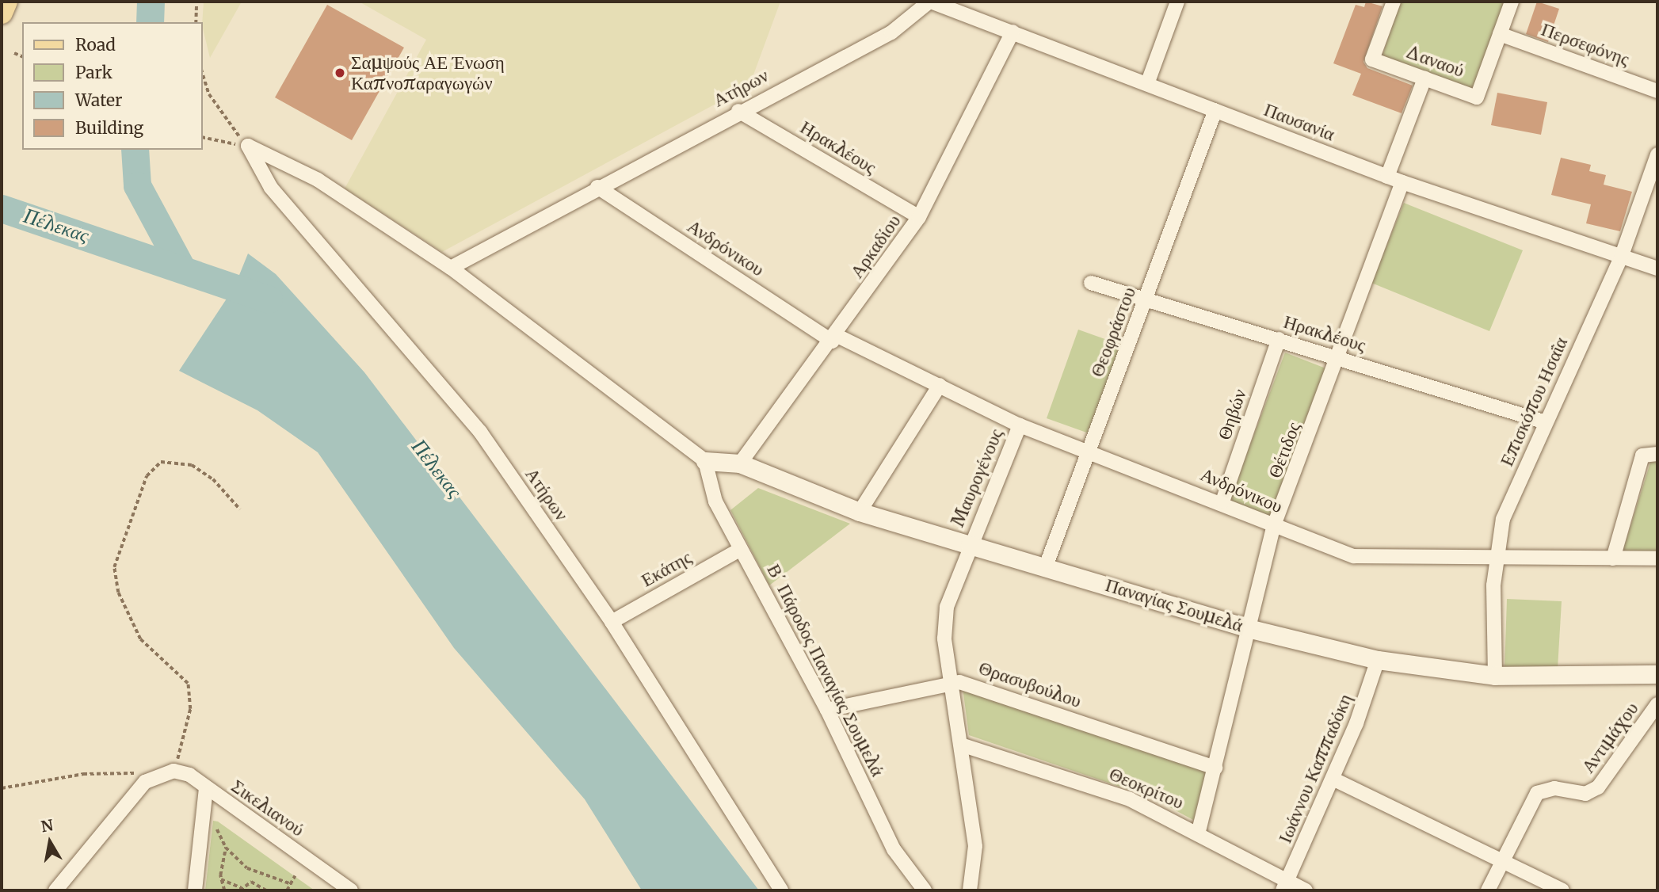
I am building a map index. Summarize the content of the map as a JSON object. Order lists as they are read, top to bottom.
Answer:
{
  "streets": {
    "street": [
      "Περσεφόνης",
      "Δαναού",
      "Ατήρων",
      "Παυσανία",
      "Ηρακλέους",
      "Αρκαδίου",
      "Ανδρόνικου",
      "Θεοφράστου",
      "Επισκόπου Ησαΐα",
      "Θηβών",
      "Θέτιδος",
      "Μαυρογένους",
      "Εκάτης",
      "Παναγίας Σουμελά",
      "Β΄ Πάροδος Παναγίας Σουμελά",
      "Θρασυβούλου",
      "Αντιμάχου",
      "Ιωάννου Καππαδόκη",
      "Θεοκρίτου",
      "Σικελιανού"
    ]
  },
  "crossings": [
    ["Περσεφόνης", "Δαναού"],
    ["Ατήρων", "Παυσανία"],
    ["Ατήρων", "Ηρακλέους"],
    ["Ατήρων", "Ανδρόνικου"],
    ["Ατήρων", "Εκάτης"],
    ["Παυσανία", "Αρκαδίου"],
    ["Παυσανία", "Θεοφράστου"],
    ["Παυσανία", "Επισκόπου Ησαΐα"],
    ["Παυσανία", "Θέτιδος"],
    ["Ηρακλέους", "Αρκαδίου"],
    ["Ηρακλέους", "Θεοφράστου"],
    ["Ηρακλέους", "Επισκόπου Ησαΐα"],
    ["Ηρακλέους", "Θηβών"],
    ["Ηρακλέους", "Θέτιδος"],
    ["Αρκαδίου", "Ανδρόνικου"],
    ["Αρκαδίου", "Παναγίας Σουμελά"],
    ["Ανδρόνικου", "Θεοφράστου"],
    ["Ανδρόνικου", "Επισκόπου Ησαΐα"],
    ["Ανδρόνικου", "Θηβών"],
    ["Ανδρόνικου", "Θέτιδος"],
    ["Ανδρόνικου", "Μαυρογένους"],
    ["Θεοφράστου", "Παναγίας Σουμελά"],
    ["Επισκόπου Ησαΐα", "Παναγίας Σουμελά"],
    ["Θέτιδος", "Παναγίας Σουμελά"],
    ["Θέτιδος", "Θρασυβούλου"],
    ["Θέτιδος", "Θεοκρίτου"],
    ["Μαυρογένους", "Παναγίας Σουμελά"],
    ["Μαυρογένους", "Θρασυβούλου"],
    ["Μαυρογένους", "Θεοκρίτου"],
    ["Εκάτης", "Β΄ Πάροδος Παναγίας Σουμελά"],
    ["Παναγίας Σουμελά", "Β΄ Πάροδος Παναγίας Σουμελά"],
    ["Παναγίας Σουμελά", "Ιωάννου Καππαδόκη"],
    ["Β΄ Πάροδος Παναγίας Σουμελά", "Θρασυβούλου"],
    ["Ιωάννου Καππαδόκη", "Θεοκρίτου"]
  ],
  "water": ["Πέλεκας"],
  "places": ["Σαμψούς ΑΕ Ένωση Καπνοπαραγωγών"],
  "legend": [
    "Road",
    "Park",
    "Water",
    "Building"
  ],
  "north": "top"
}
